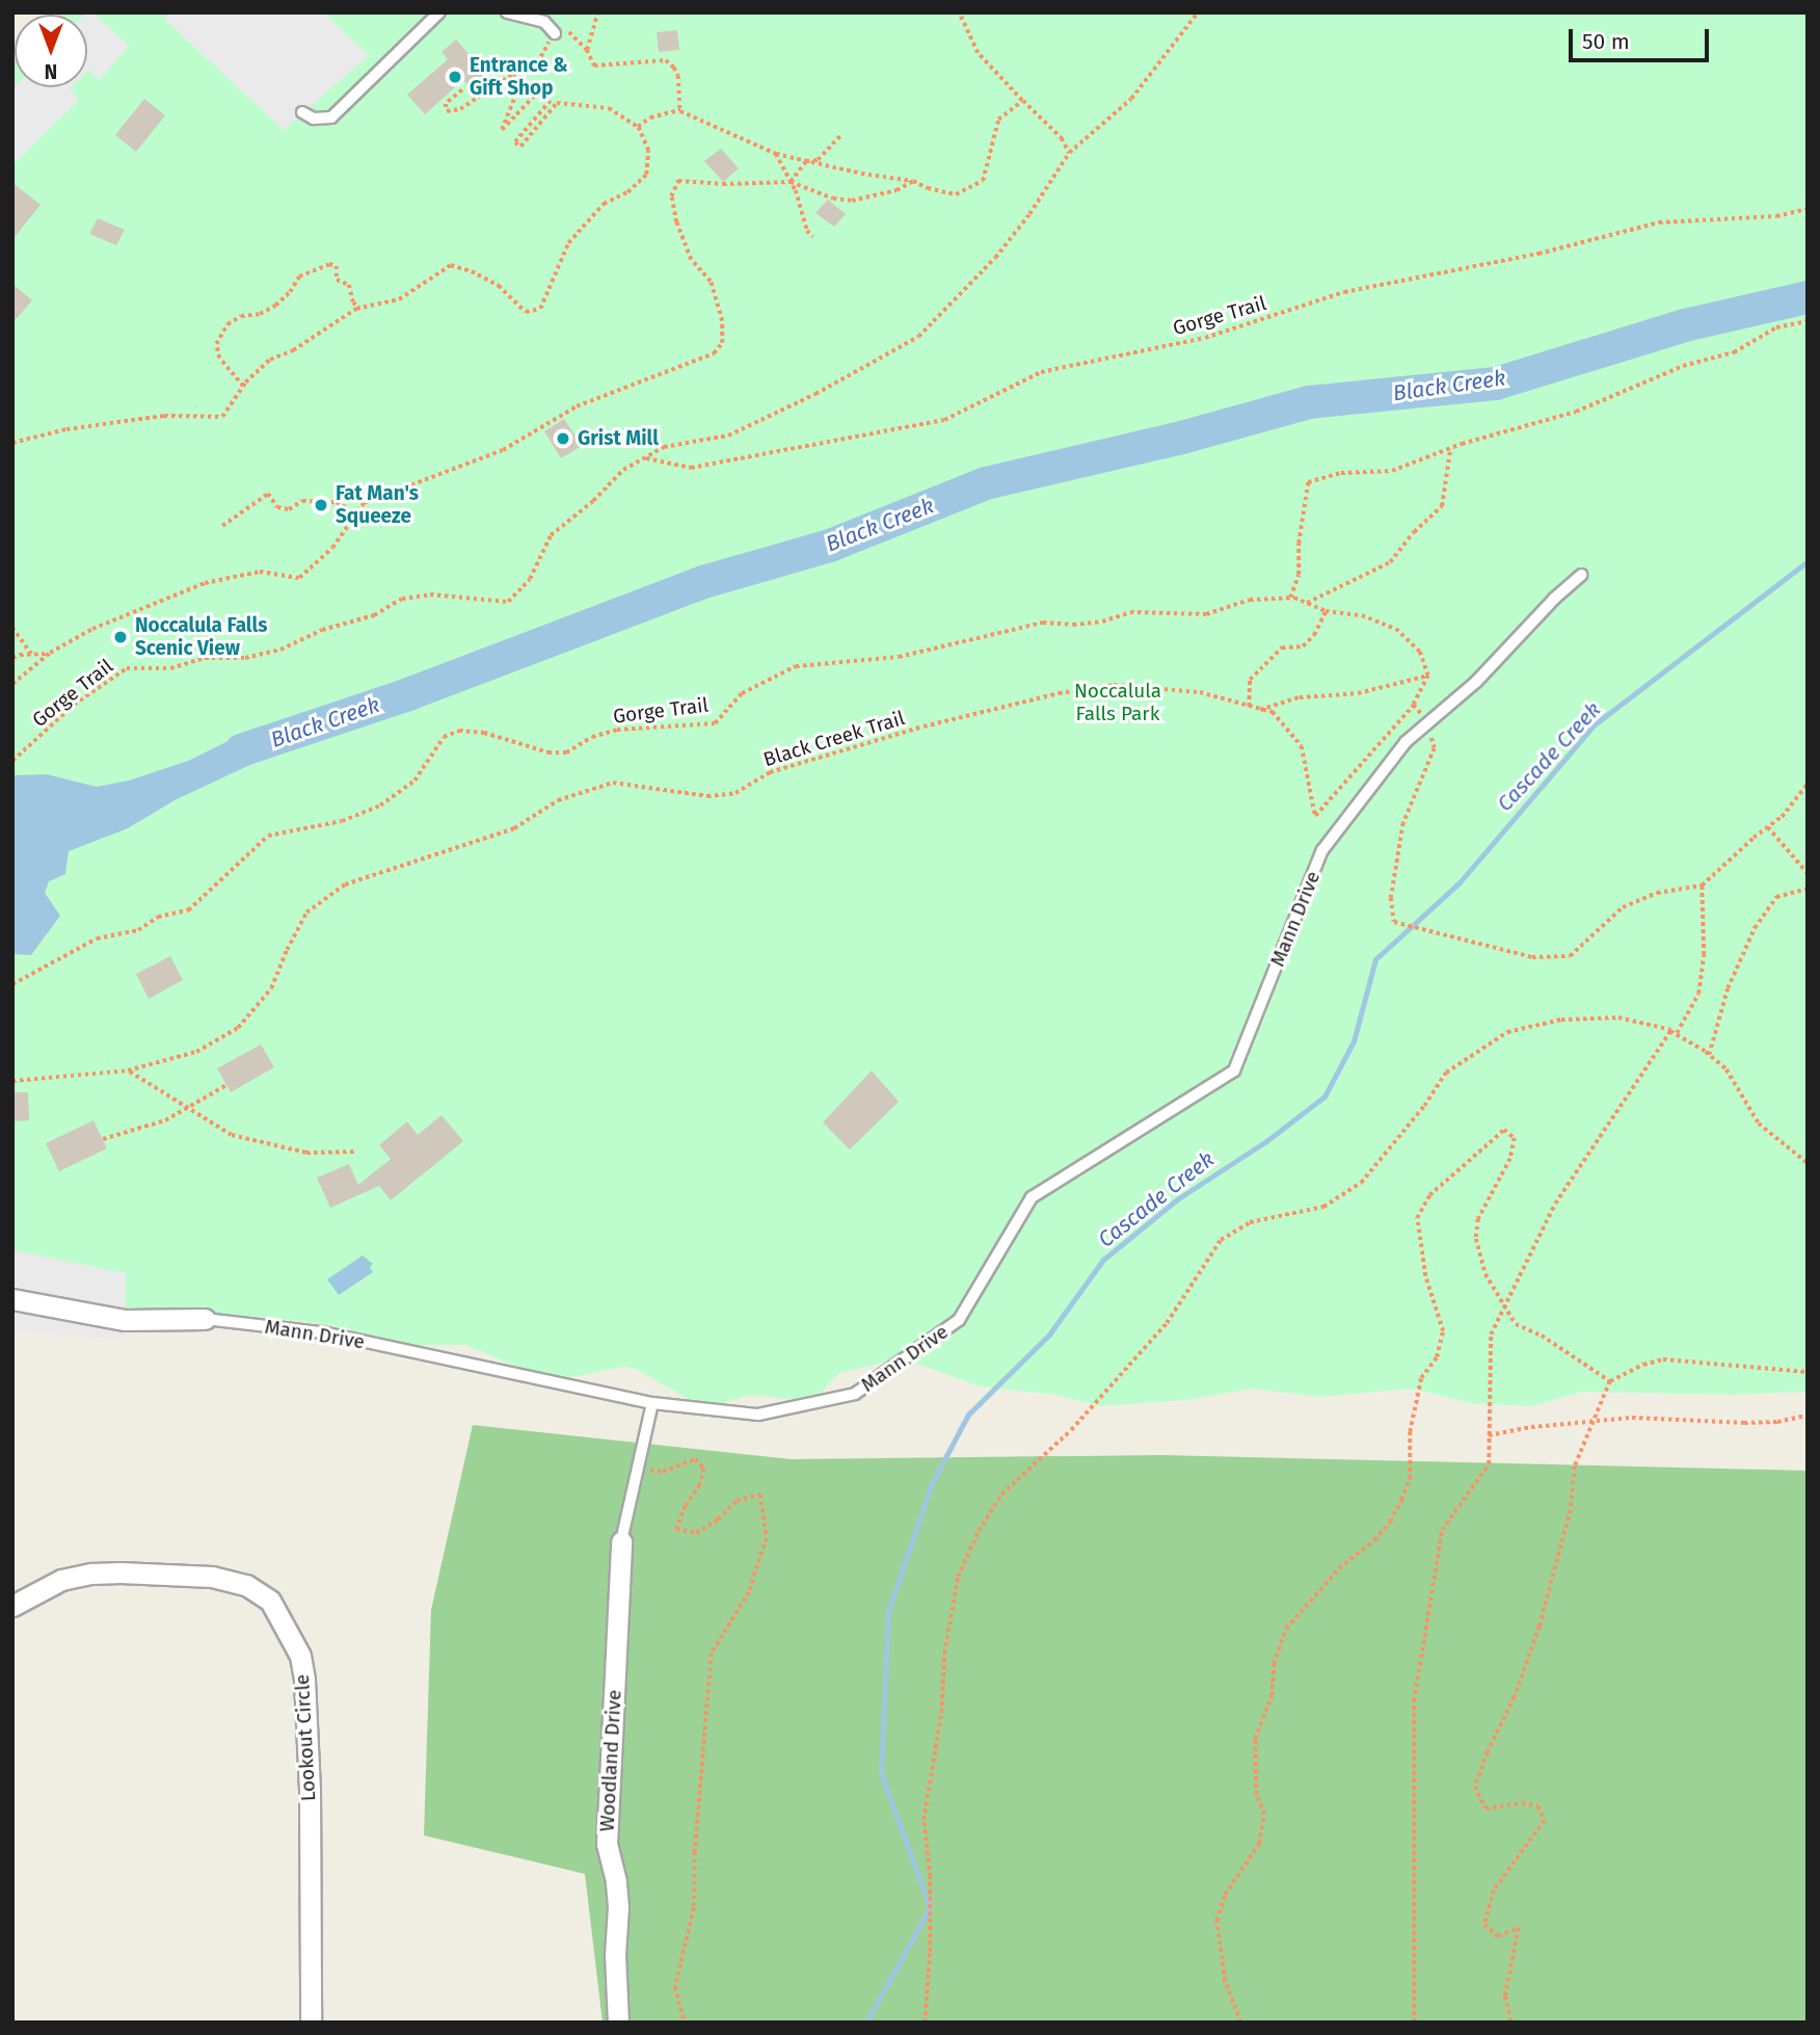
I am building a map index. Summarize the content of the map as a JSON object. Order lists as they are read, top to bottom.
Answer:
{
  "streets": {
    "street": ["Mann Drive", "Lookout Circle", "Woodland Drive"],
    "path": ["Gorge Trail", "Black Creek Trail"]
  },
  "water": ["Black Creek", "Cascade Creek"],
  "parks": ["Noccalula Falls Park"],
  "places": [
    "Entrance & Gift Shop",
    "Grist Mill",
    "Fat Man's Squeeze",
    "Noccalula Falls Scenic View"
  ],
  "scale_bar": "50 m",
  "north": "bottom"
}
